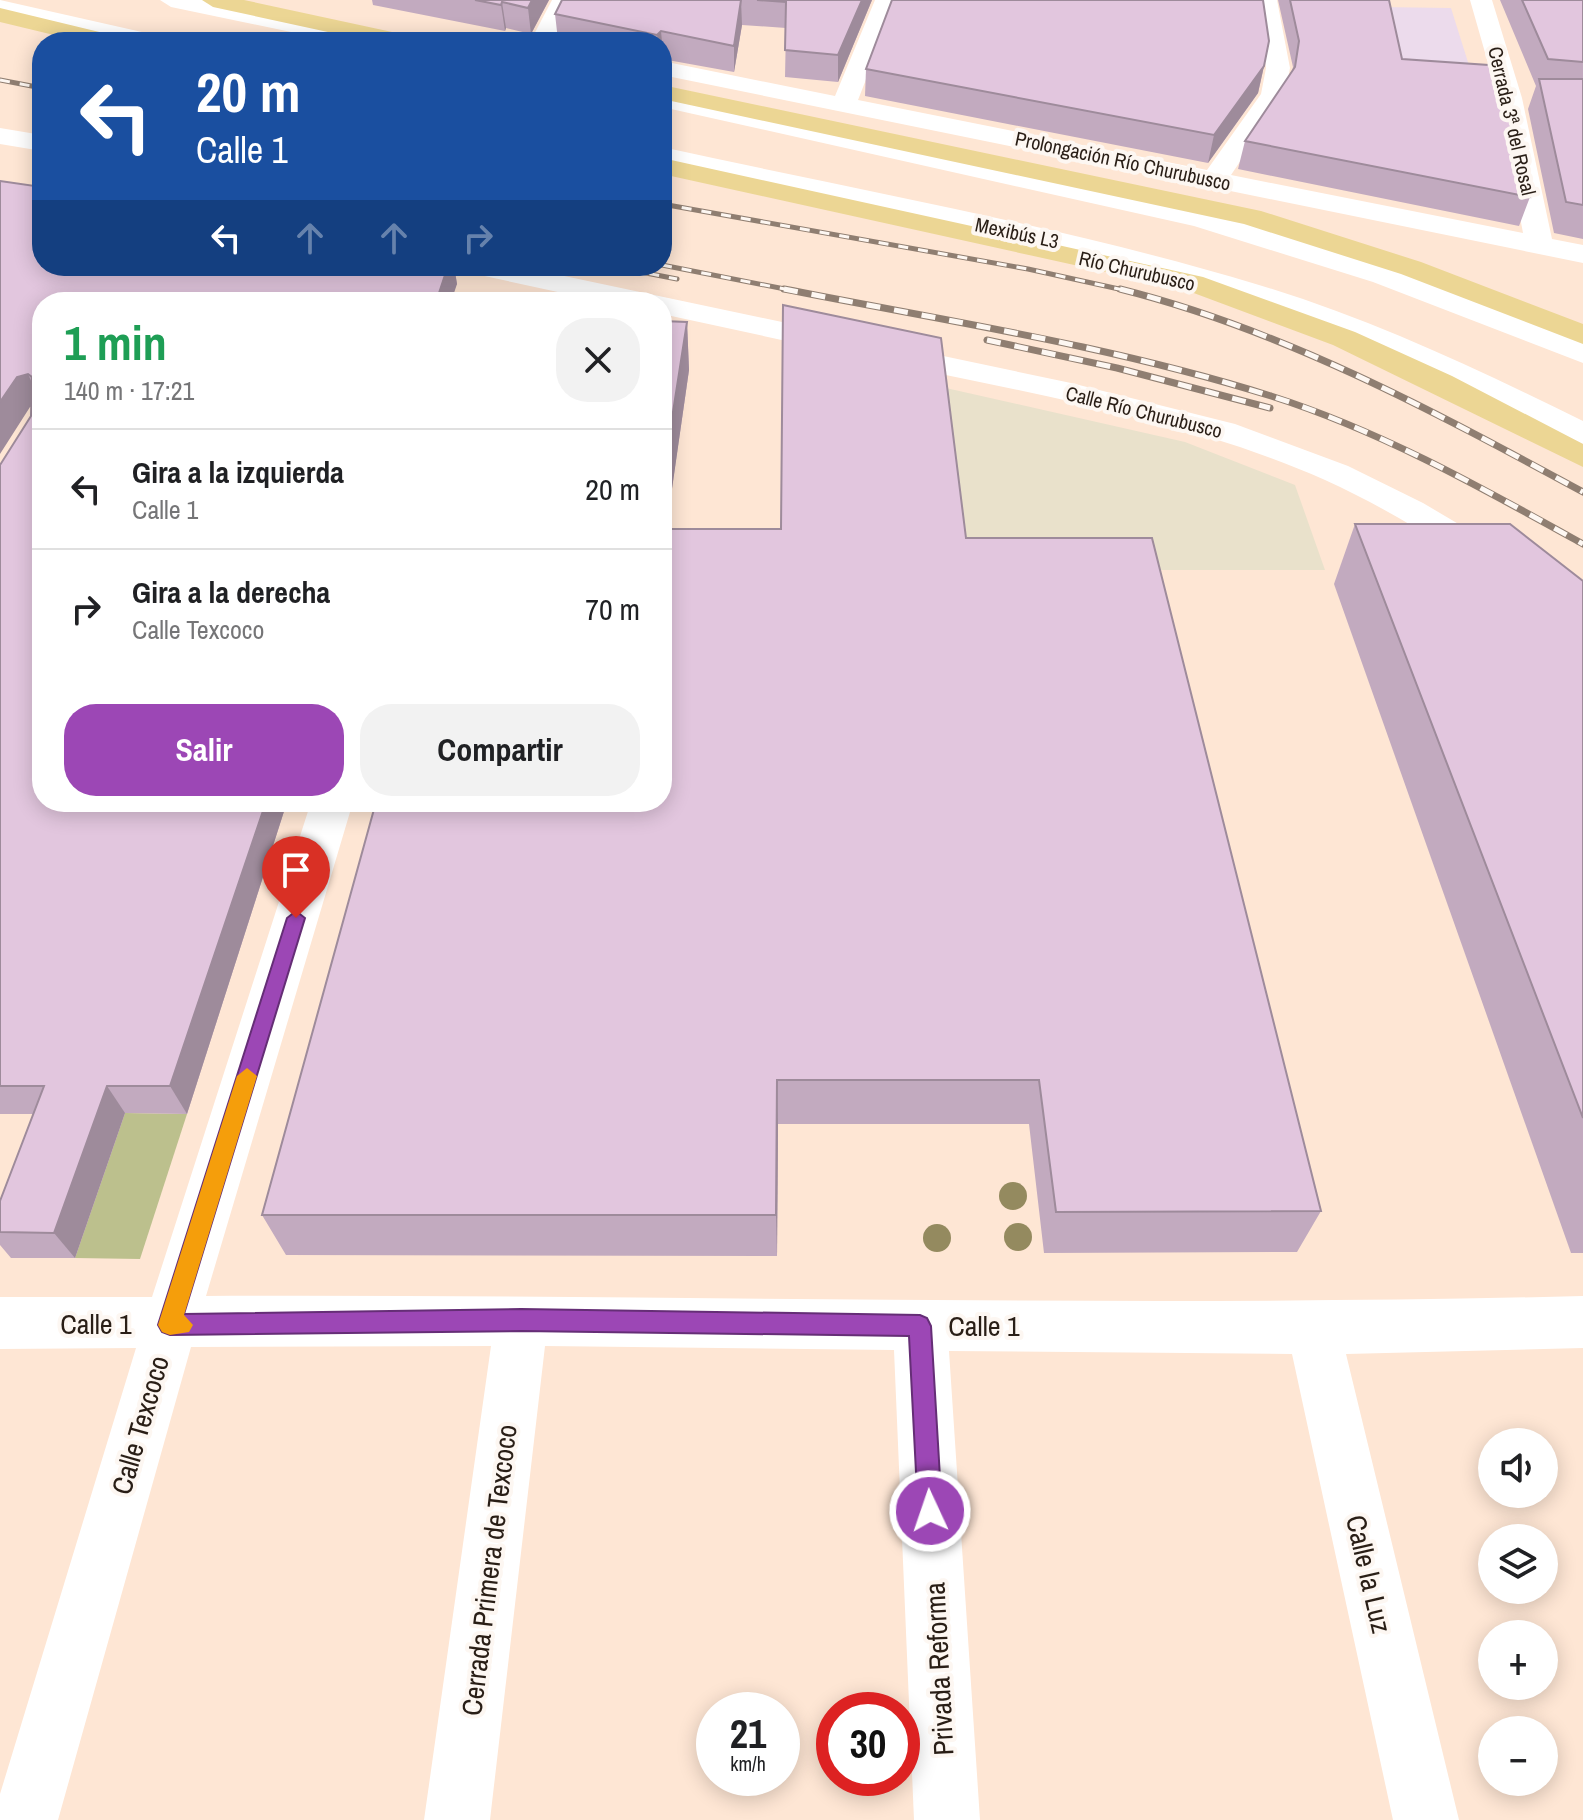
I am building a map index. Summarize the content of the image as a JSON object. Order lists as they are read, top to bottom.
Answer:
{
  "streets": {
    "main road": ["Río Churubusco"],
    "street": [
      "Cerrada 3ª del Rosal",
      "Prolongación Río Churubusco",
      "Mexibús L3",
      "Calle Río Churubusco",
      "Calle 1",
      "Calle Texcoco",
      "Cerrada Primera de Texcoco",
      "Calle la Luz",
      "Privada Reforma"
    ]
  },
  "crossings": [
    ["Cerrada 3ª del Rosal", "Prolongación Río Churubusco"],
    ["Calle 1", "Calle Texcoco"],
    ["Calle 1", "Cerrada Primera de Texcoco"],
    ["Calle 1", "Calle la Luz"],
    ["Calle 1", "Privada Reforma"]
  ],
  "page": {
    "turn": ["20 m", "Calle 1"],
    "heading": ["1 min", "140 m · 17:21"],
    "list": [
      {
        "name": "Gira a la izquierda",
        "note": "Calle 1",
        "value": "20 m"
      },
      {
        "name": "Gira a la derecha",
        "note": "Calle Texcoco",
        "value": "70 m"
      }
    ],
    "buttons": ["Salir", "Compartir"],
    "map_buttons": ["+", "−"],
    "speed": "21 km/h",
    "limit": "30"
  }
}
